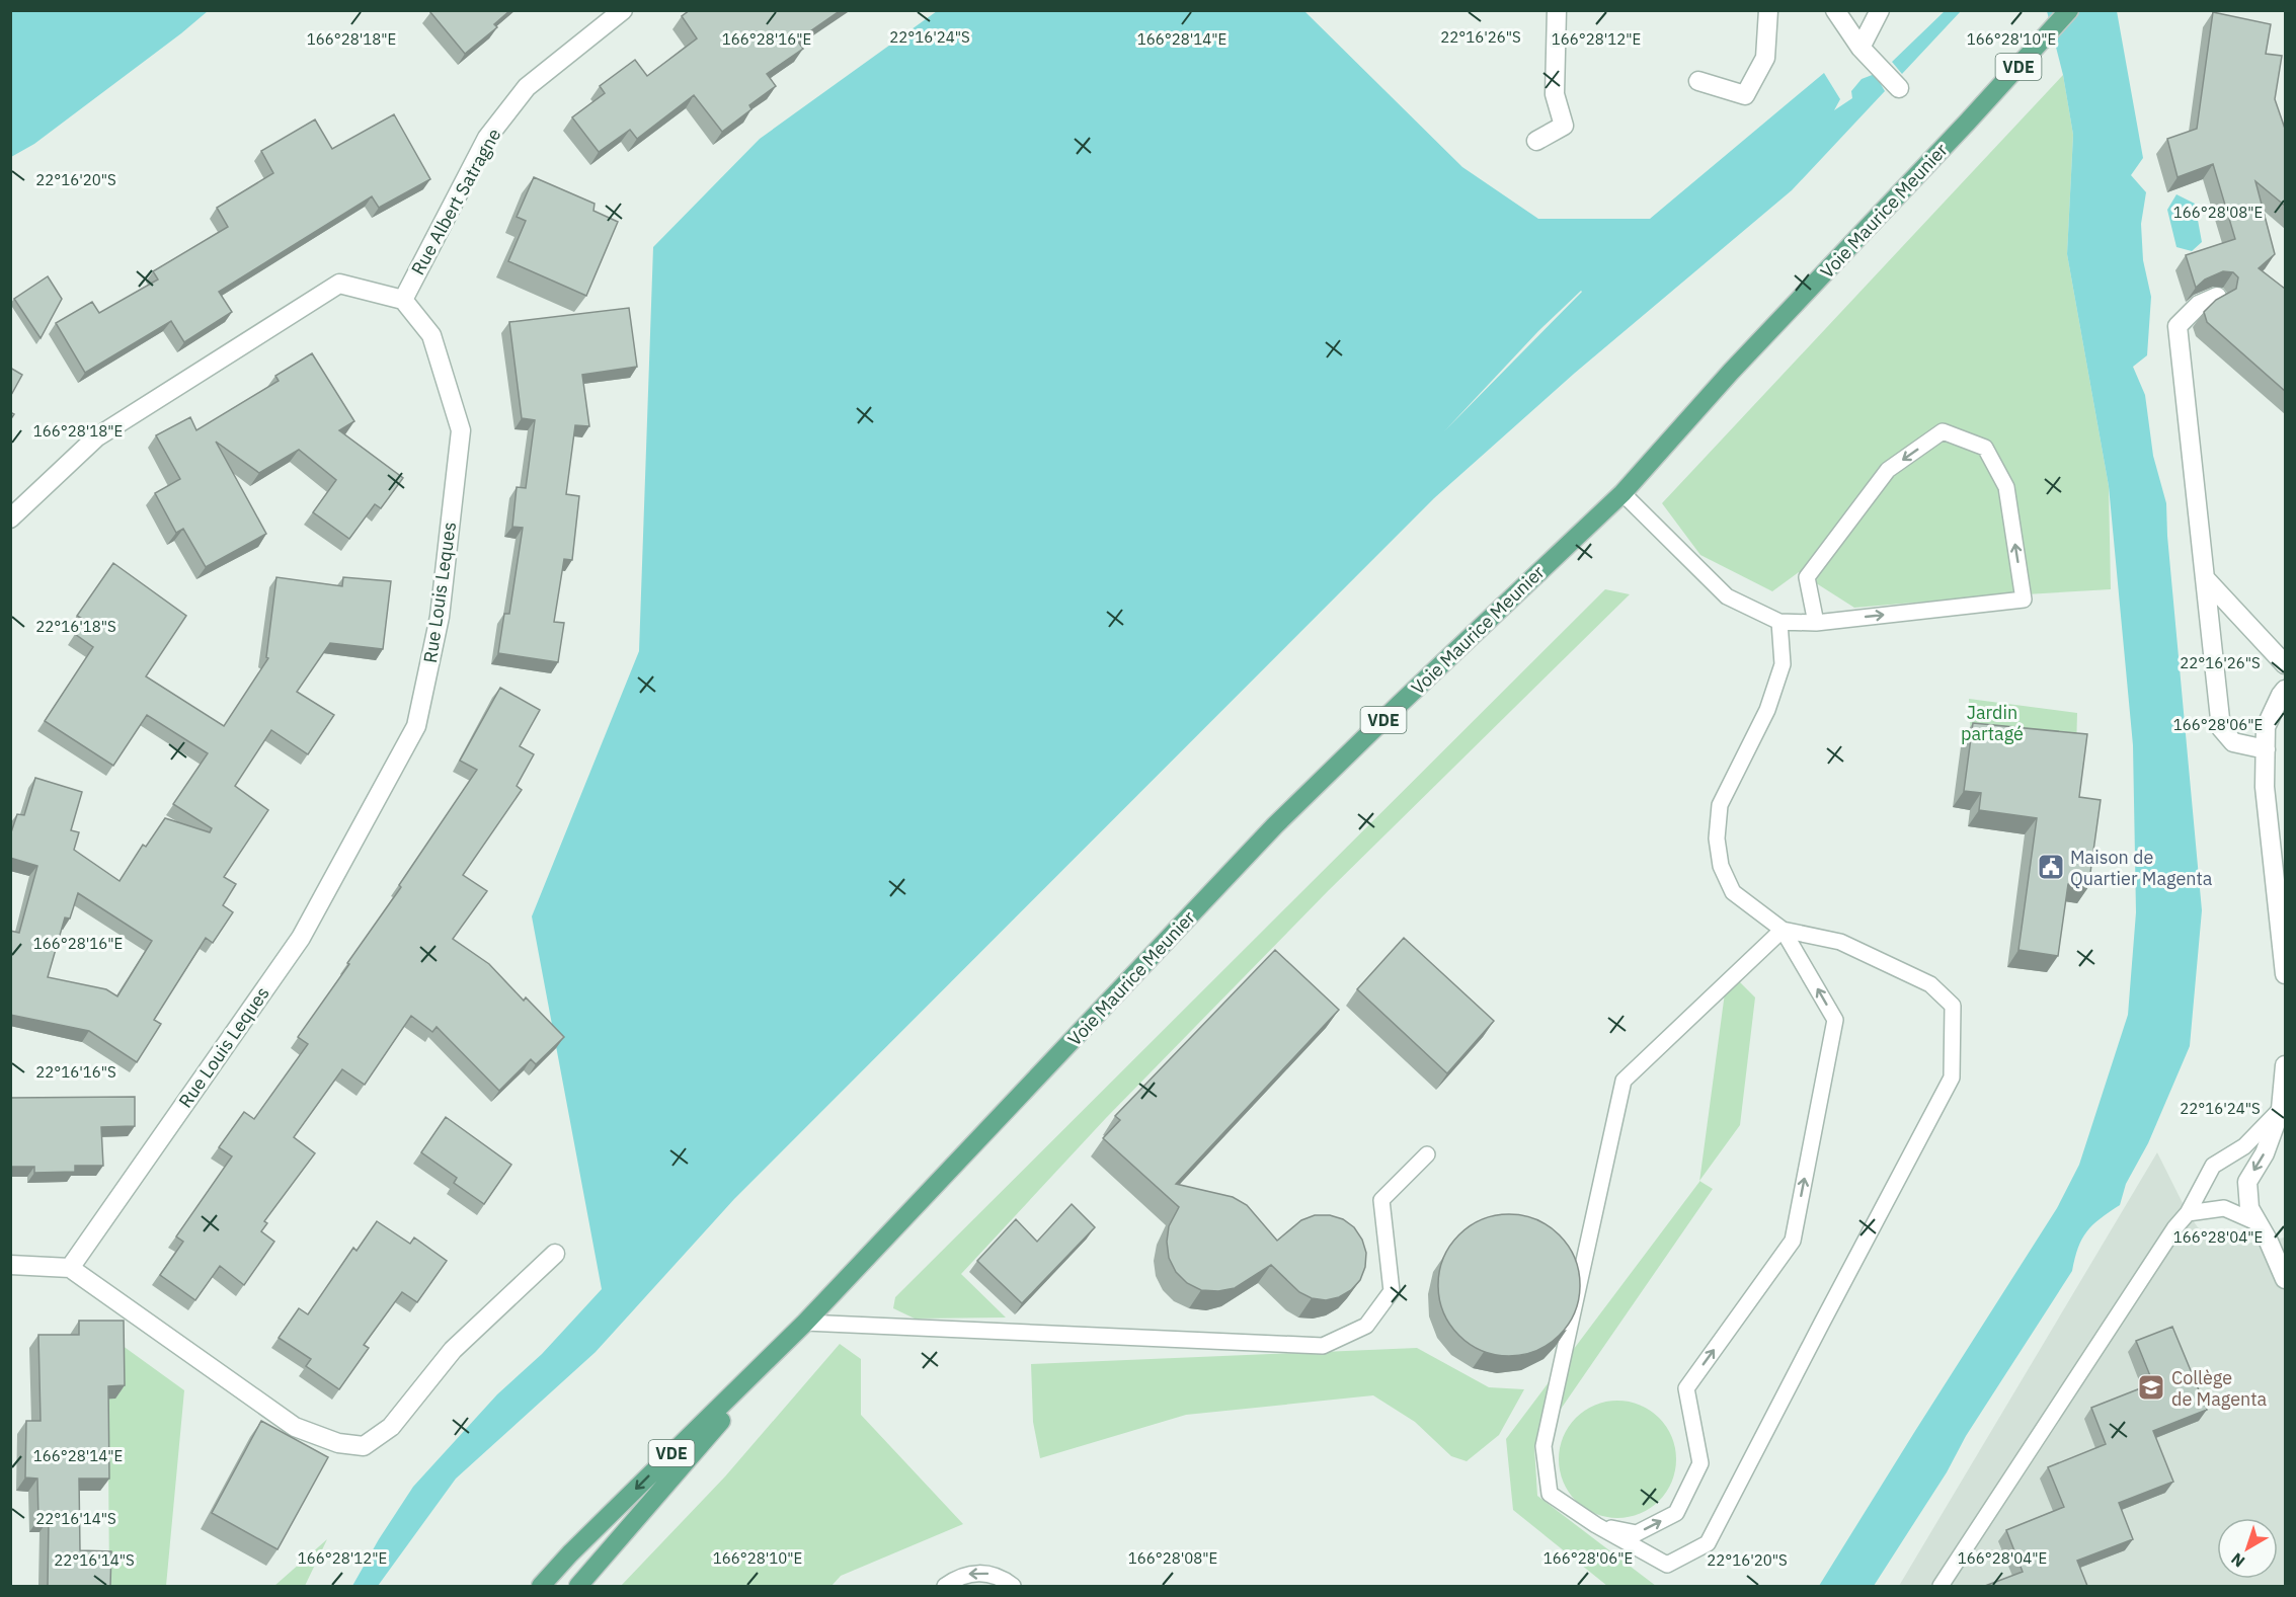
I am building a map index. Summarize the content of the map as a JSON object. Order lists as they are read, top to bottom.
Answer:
{
  "streets": {
    "main road": ["VDE", "Voie Maurice Meunier"],
    "street": ["Rue Albert Satragne", "Rue Louis Leques"]
  },
  "crossings": [
    ["Rue Albert Satragne", "Rue Louis Leques"]
  ],
  "parks": ["Jardin partagé"],
  "places": {
    "public building": ["Maison de Quartier Magenta"],
    "school or university": ["Collège de Magenta"]
  },
  "north": "bottom left",
  "coordinates": [
    "22°16'24\"S",
    "22°16'26\"S",
    "166°28'18\"E",
    "166°28'16\"E",
    "166°28'14\"E",
    "166°28'12\"E",
    "166°28'10\"E",
    "22°16'20\"S",
    "166°28'08\"E",
    "22°16'18\"S",
    "166°28'06\"E",
    "22°16'16\"S",
    "166°28'04\"E",
    "22°16'14\"S"
  ]
}
